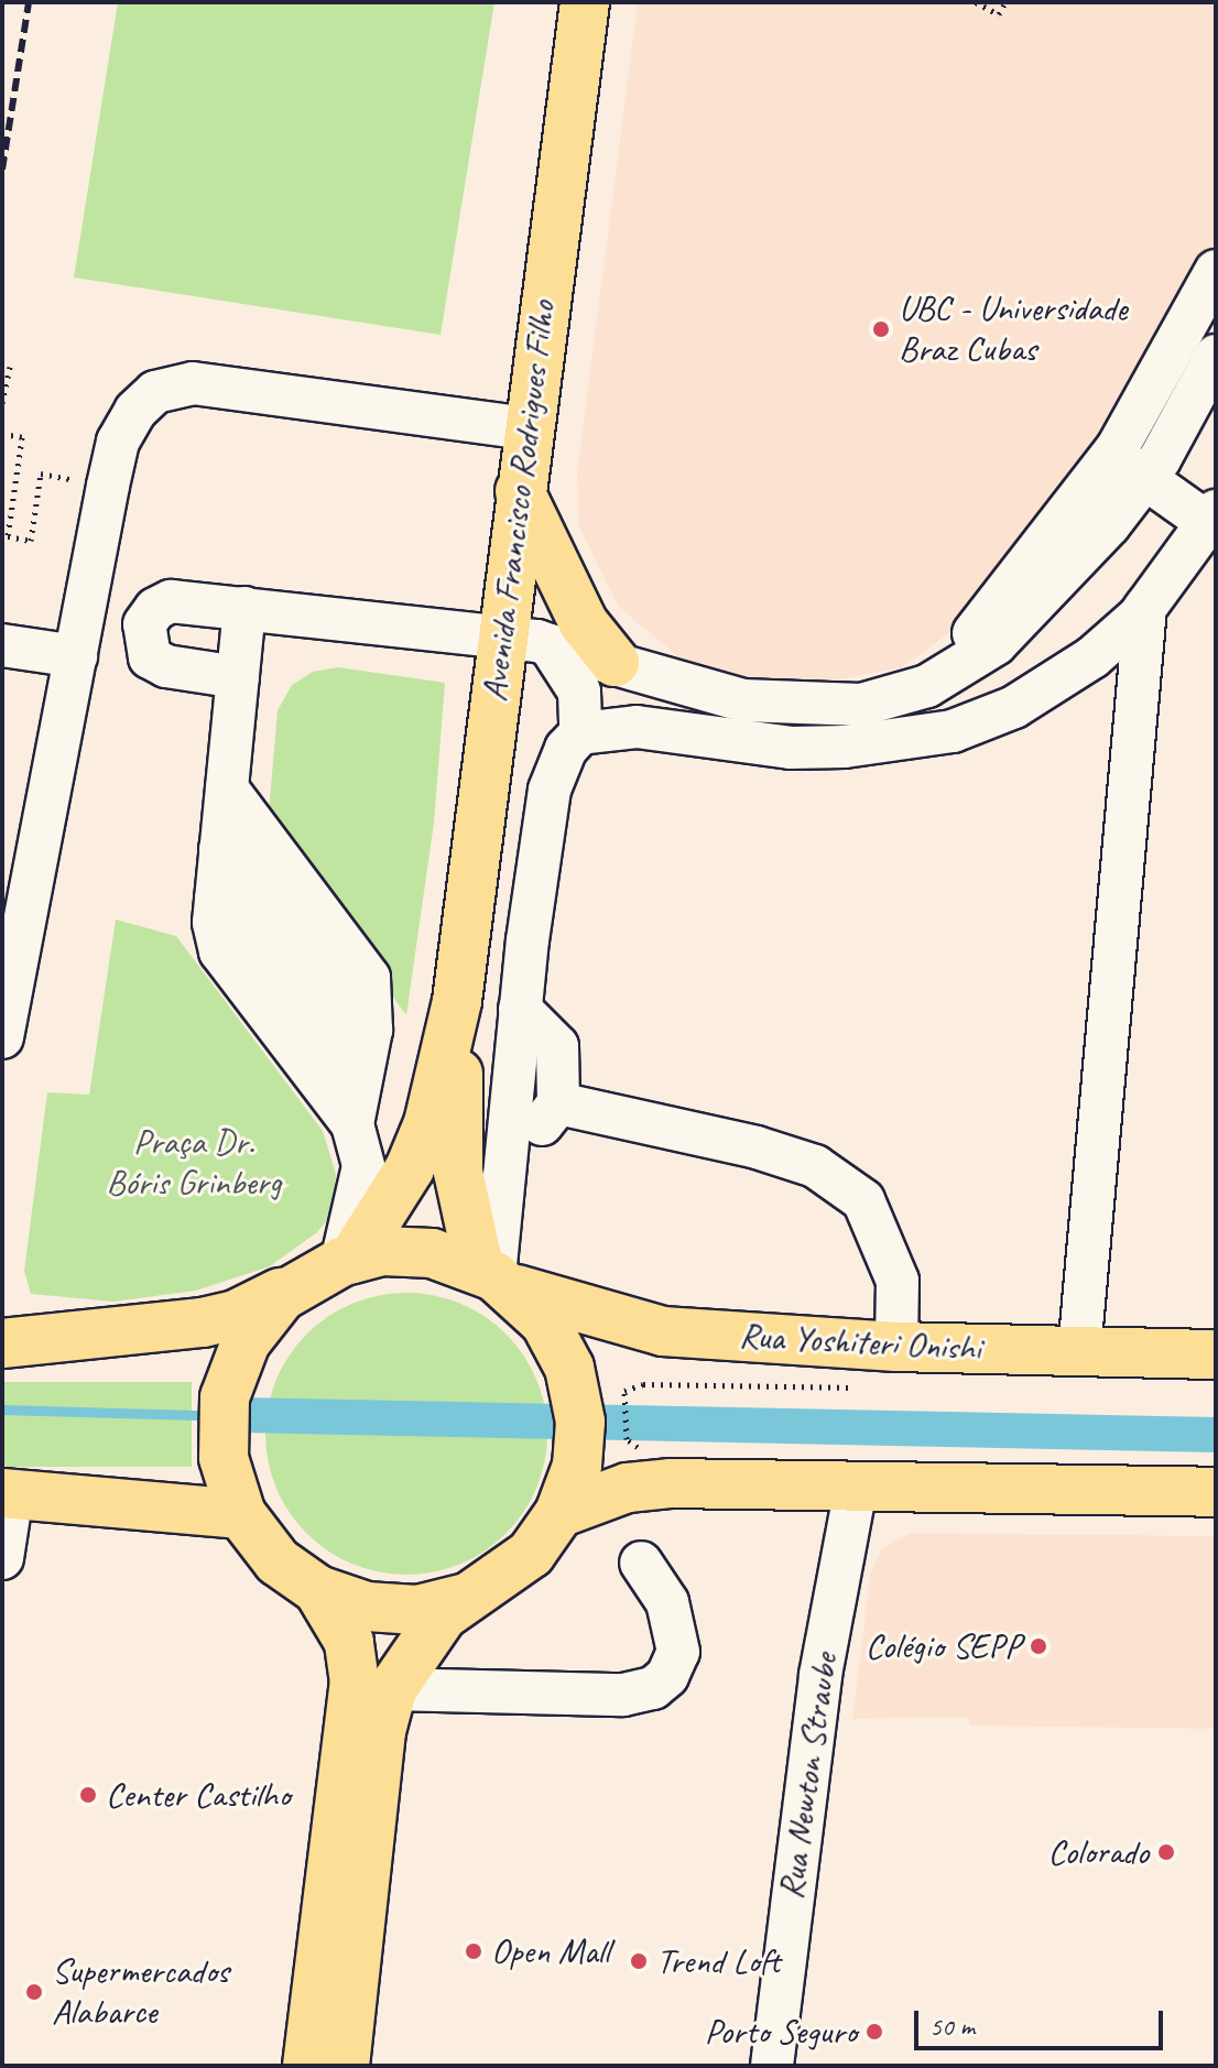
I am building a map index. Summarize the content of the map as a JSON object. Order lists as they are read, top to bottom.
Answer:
{
  "streets": {
    "main road": ["Avenida Francisco Rodrigues Filho", "Rua Yoshiteri Onishi"],
    "street": ["Rua Newton Straube"]
  },
  "crossings": [
    ["Avenida Francisco Rodrigues Filho", "Rua Yoshiteri Onishi"]
  ],
  "parks": ["Praça Dr. Bóris Grinberg"],
  "places": [
    "UBC - Universidade Braz Cubas",
    "Colégio SEPP",
    "Center Castilho",
    "Colorado",
    "Open Mall",
    "Trend Loft",
    "Supermercados Alabarce",
    "Porto Seguro"
  ],
  "scale_bar": "50 m"
}
